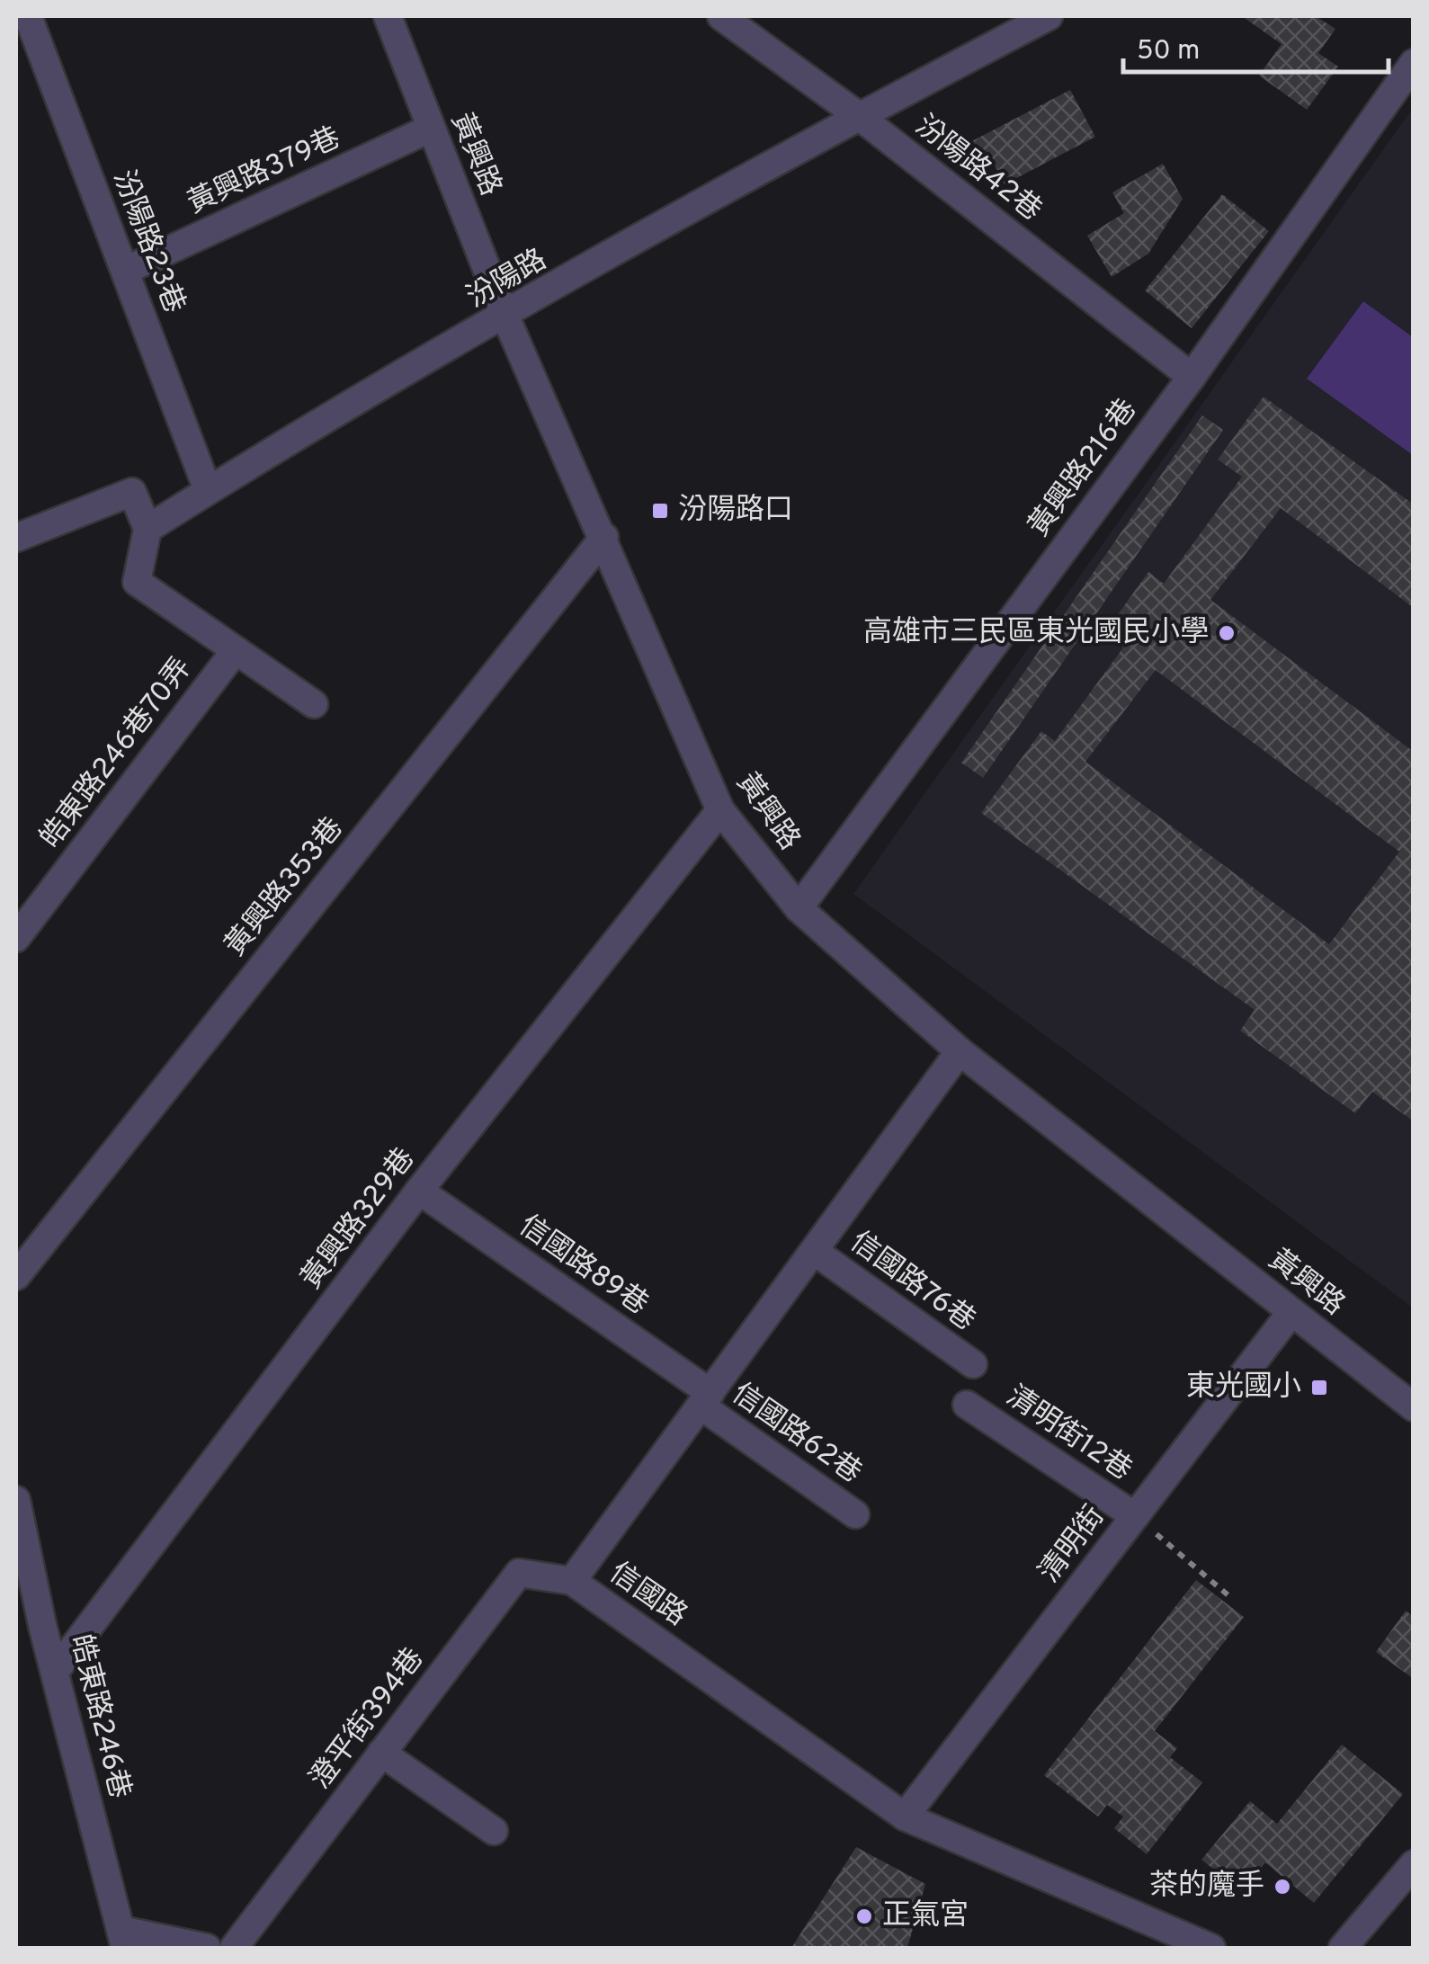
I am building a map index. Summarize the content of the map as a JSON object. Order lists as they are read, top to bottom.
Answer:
{
  "streets": {
    "street": [
      "黃興路",
      "汾陽路42巷",
      "黃興路379巷",
      "汾陽路23巷",
      "汾陽路",
      "黃興路216巷",
      "皓東路246巷70弄",
      "黃興路353巷",
      "黃興路329巷",
      "信國路89巷",
      "信國路76巷",
      "信國路62巷",
      "清明街12巷",
      "清明街",
      "信國路",
      "皓東路246巷",
      "澄平街394巷"
    ]
  },
  "crossings": [
    ["黃興路", "黃興路379巷"],
    ["黃興路", "汾陽路"],
    ["黃興路", "黃興路216巷"],
    ["黃興路", "黃興路353巷"],
    ["黃興路", "黃興路329巷"],
    ["黃興路", "清明街"],
    ["黃興路", "信國路"],
    ["汾陽路42巷", "汾陽路"],
    ["汾陽路42巷", "黃興路216巷"],
    ["黃興路379巷", "汾陽路23巷"],
    ["汾陽路23巷", "汾陽路"],
    ["汾陽路", "皓東路246巷70弄"],
    ["黃興路329巷", "信國路89巷"],
    ["黃興路329巷", "皓東路246巷"],
    ["信國路89巷", "信國路62巷"],
    ["信國路89巷", "信國路"],
    ["信國路76巷", "信國路"],
    ["信國路62巷", "信國路"],
    ["清明街12巷", "清明街"],
    ["清明街", "信國路"],
    ["信國路", "澄平街394巷"]
  ],
  "places": {
    "transit": ["汾陽路口", "東光國小"],
    "other": ["高雄市三民區東光國民小學", "茶的魔手", "正氣宮"]
  },
  "scale_bar": "50 m"
}
